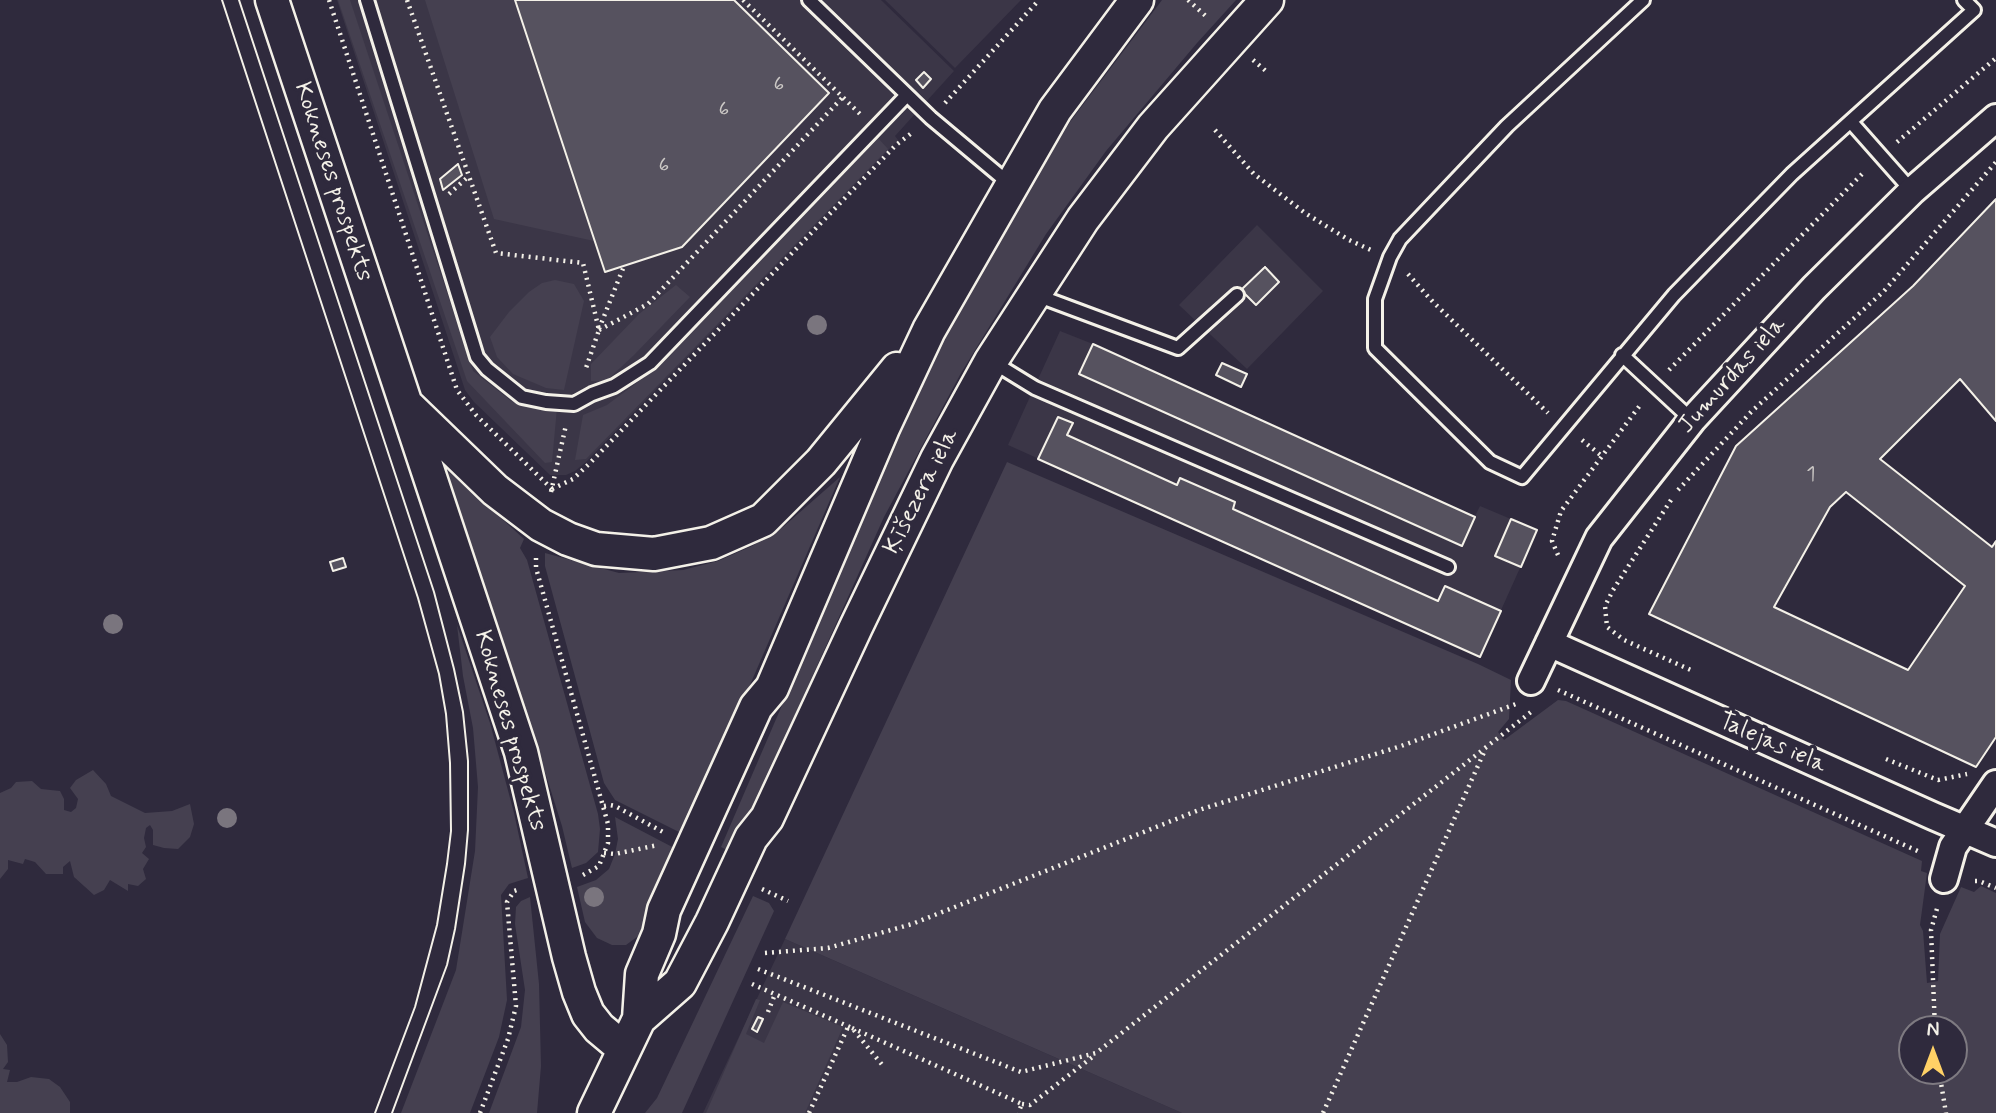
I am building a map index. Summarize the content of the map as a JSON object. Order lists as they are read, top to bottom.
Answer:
{
  "streets": {
    "street": [
      "Kokneses prospekts",
      "Jumurdas iela",
      "Ķīšezera iela",
      "Talejas iela"
    ]
  },
  "crossings": [
    ["Kokneses prospekts", "Ķīšezera iela"],
    ["Jumurdas iela", "Talejas iela"]
  ],
  "house_numbers": [
    "6",
    "6",
    "6",
    "1"
  ],
  "north": "top"
}
